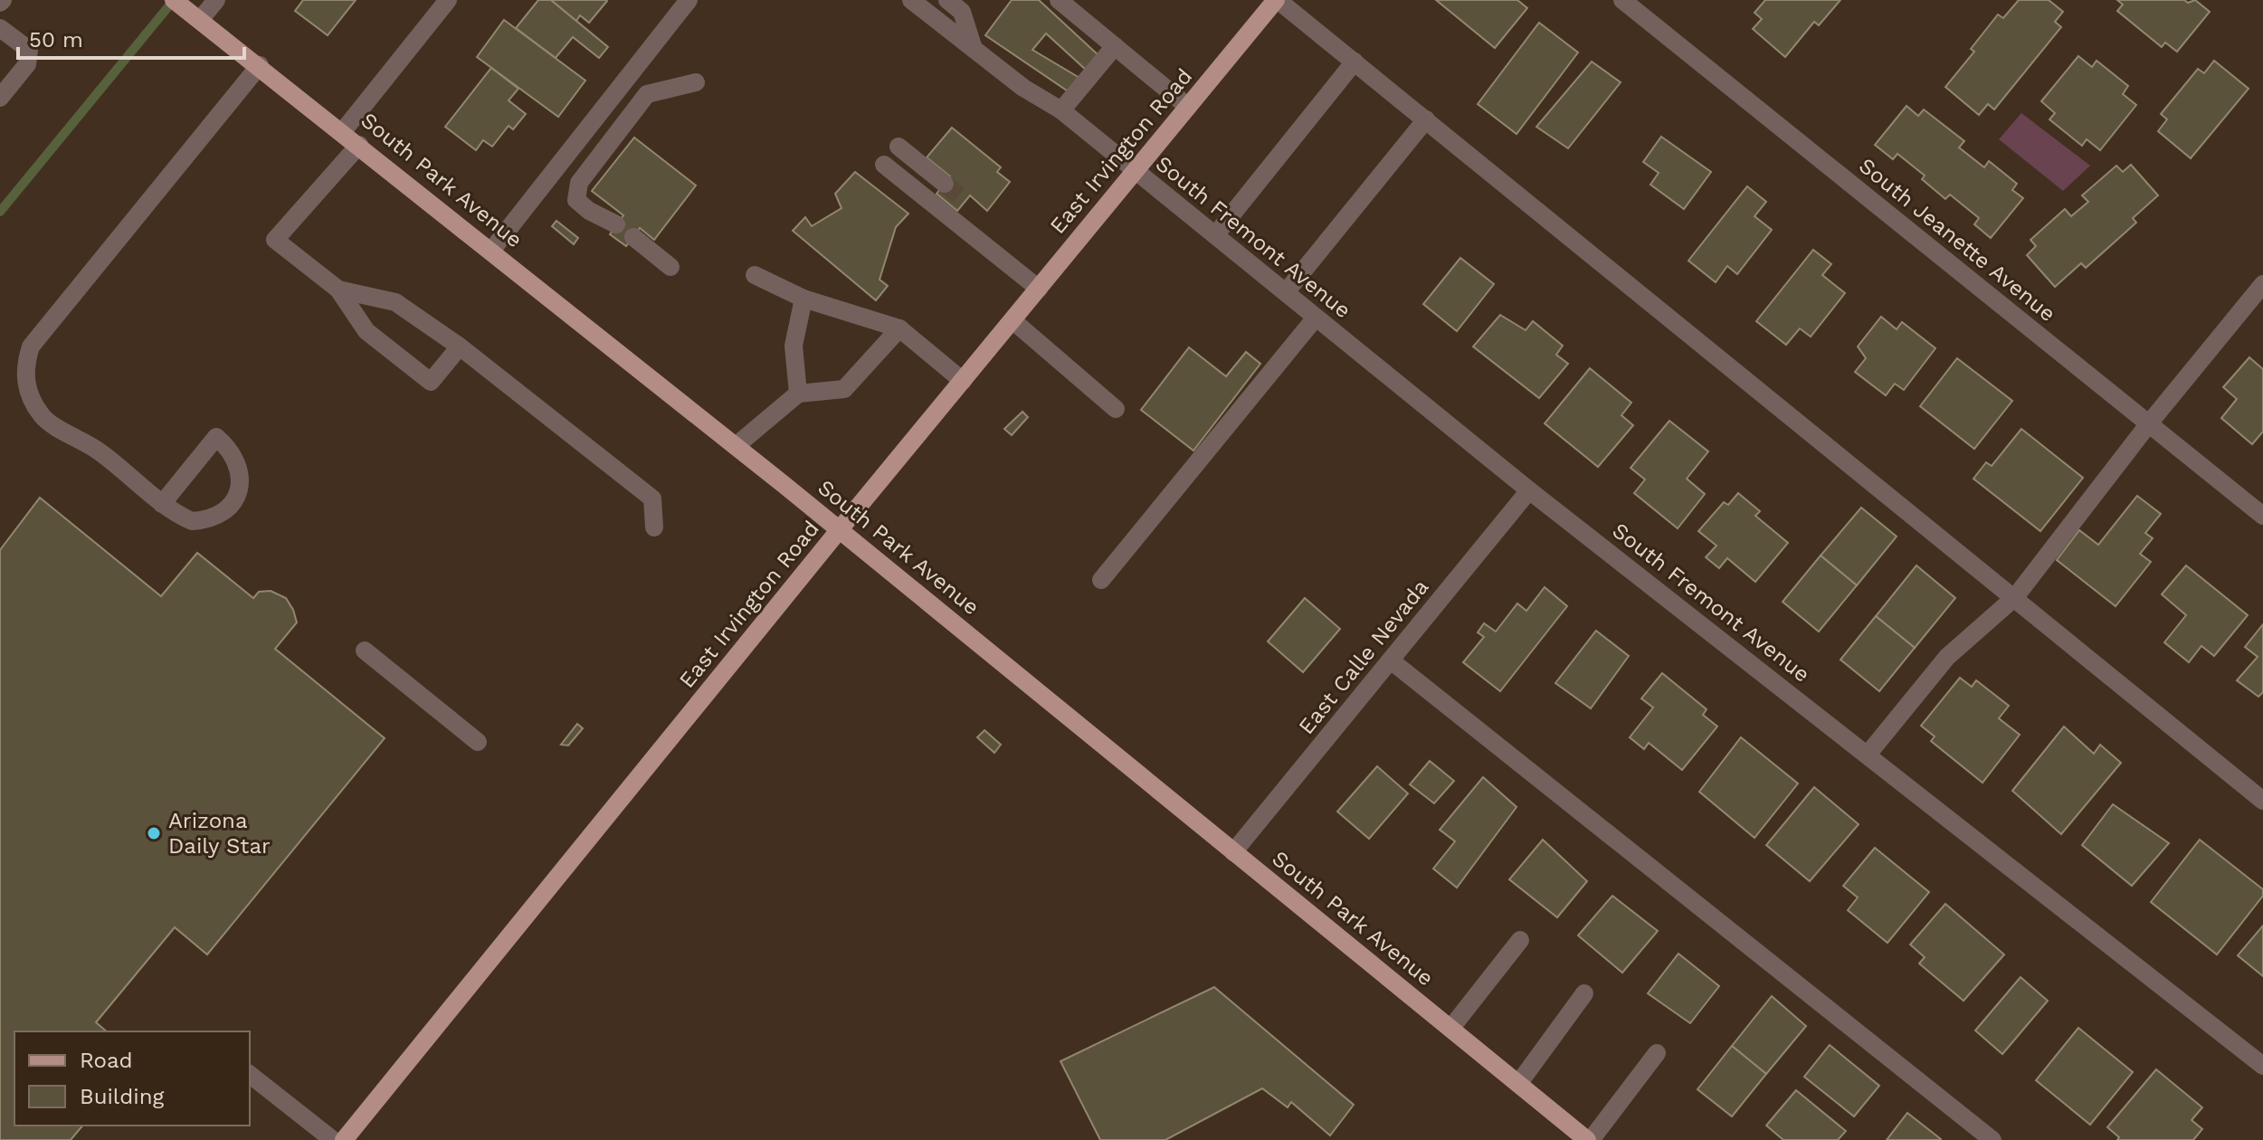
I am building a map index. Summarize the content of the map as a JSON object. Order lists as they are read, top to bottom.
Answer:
{
  "streets": {
    "main road": ["East Irvington Road", "South Park Avenue"],
    "street": ["South Fremont Avenue", "South Jeanette Avenue", "East Calle Nevada"]
  },
  "crossings": [
    ["East Irvington Road", "South Park Avenue"],
    ["East Irvington Road", "South Fremont Avenue"],
    ["South Park Avenue", "East Calle Nevada"],
    ["South Fremont Avenue", "East Calle Nevada"]
  ],
  "places": ["Arizona Daily Star"],
  "legend": ["Road", "Building"],
  "scale_bar": "50 m"
}
